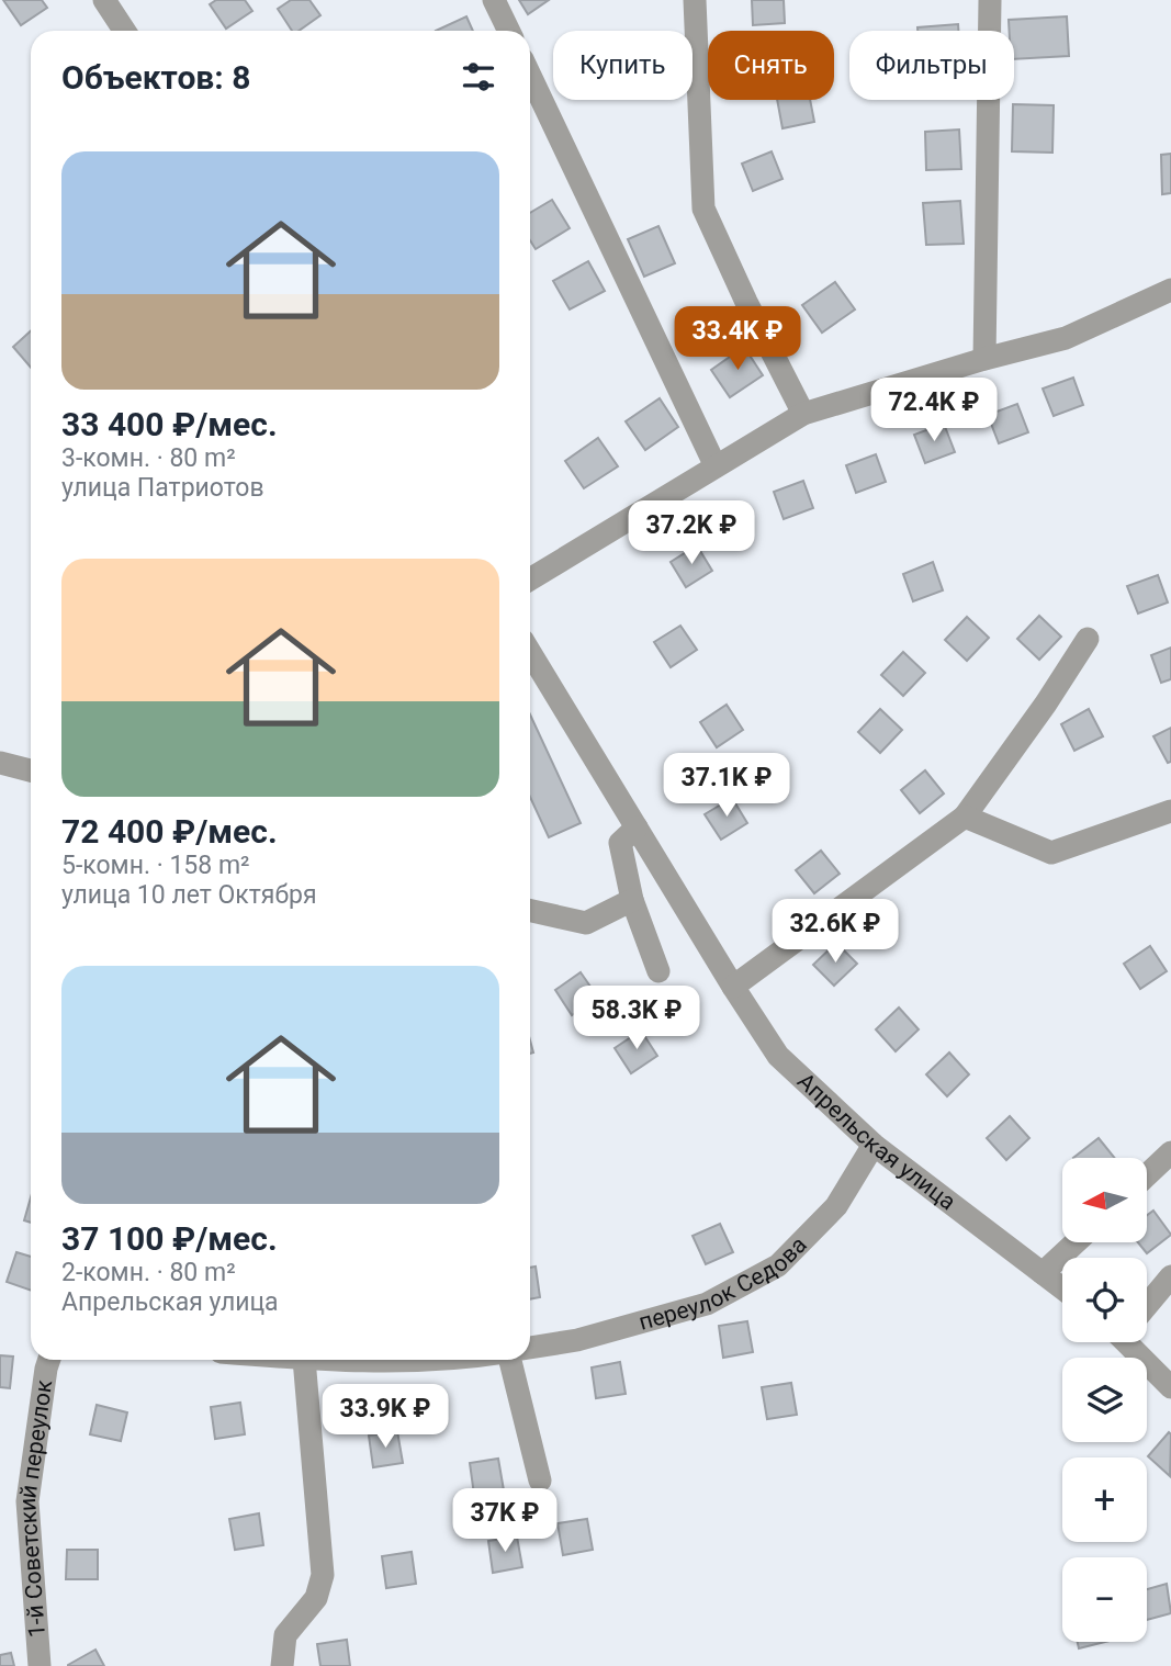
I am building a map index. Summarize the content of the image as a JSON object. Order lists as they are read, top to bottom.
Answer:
{
  "streets": {
    "street": ["Апрельская улица", "переулок Седова", "1-й Советский переулок"]
  },
  "crossings": [
    ["Апрельская улица", "переулок Седова"]
  ],
  "north": "left",
  "page": {
    "chip": ["Купить", "Снять", "Фильтры"],
    "heading": "Объектов: 8",
    "list": [
      {
        "name": "33 400 ₽/мес.",
        "note": "3-комн. · 80 m² · улица Патриотов"
      },
      {
        "name": "72 400 ₽/мес.",
        "note": "5-комн. · 158 m² · улица 10 лет Октября"
      },
      {
        "name": "37 100 ₽/мес.",
        "note": "2-комн. · 80 m² · Апрельская улица"
      }
    ],
    "price": [
      "33.4K ₽",
      "72.4K ₽",
      "37.2K ₽",
      "37.1K ₽",
      "32.6K ₽",
      "58.3K ₽",
      "33.9K ₽",
      "37K ₽"
    ],
    "map_buttons": ["+", "−"]
  }
}
